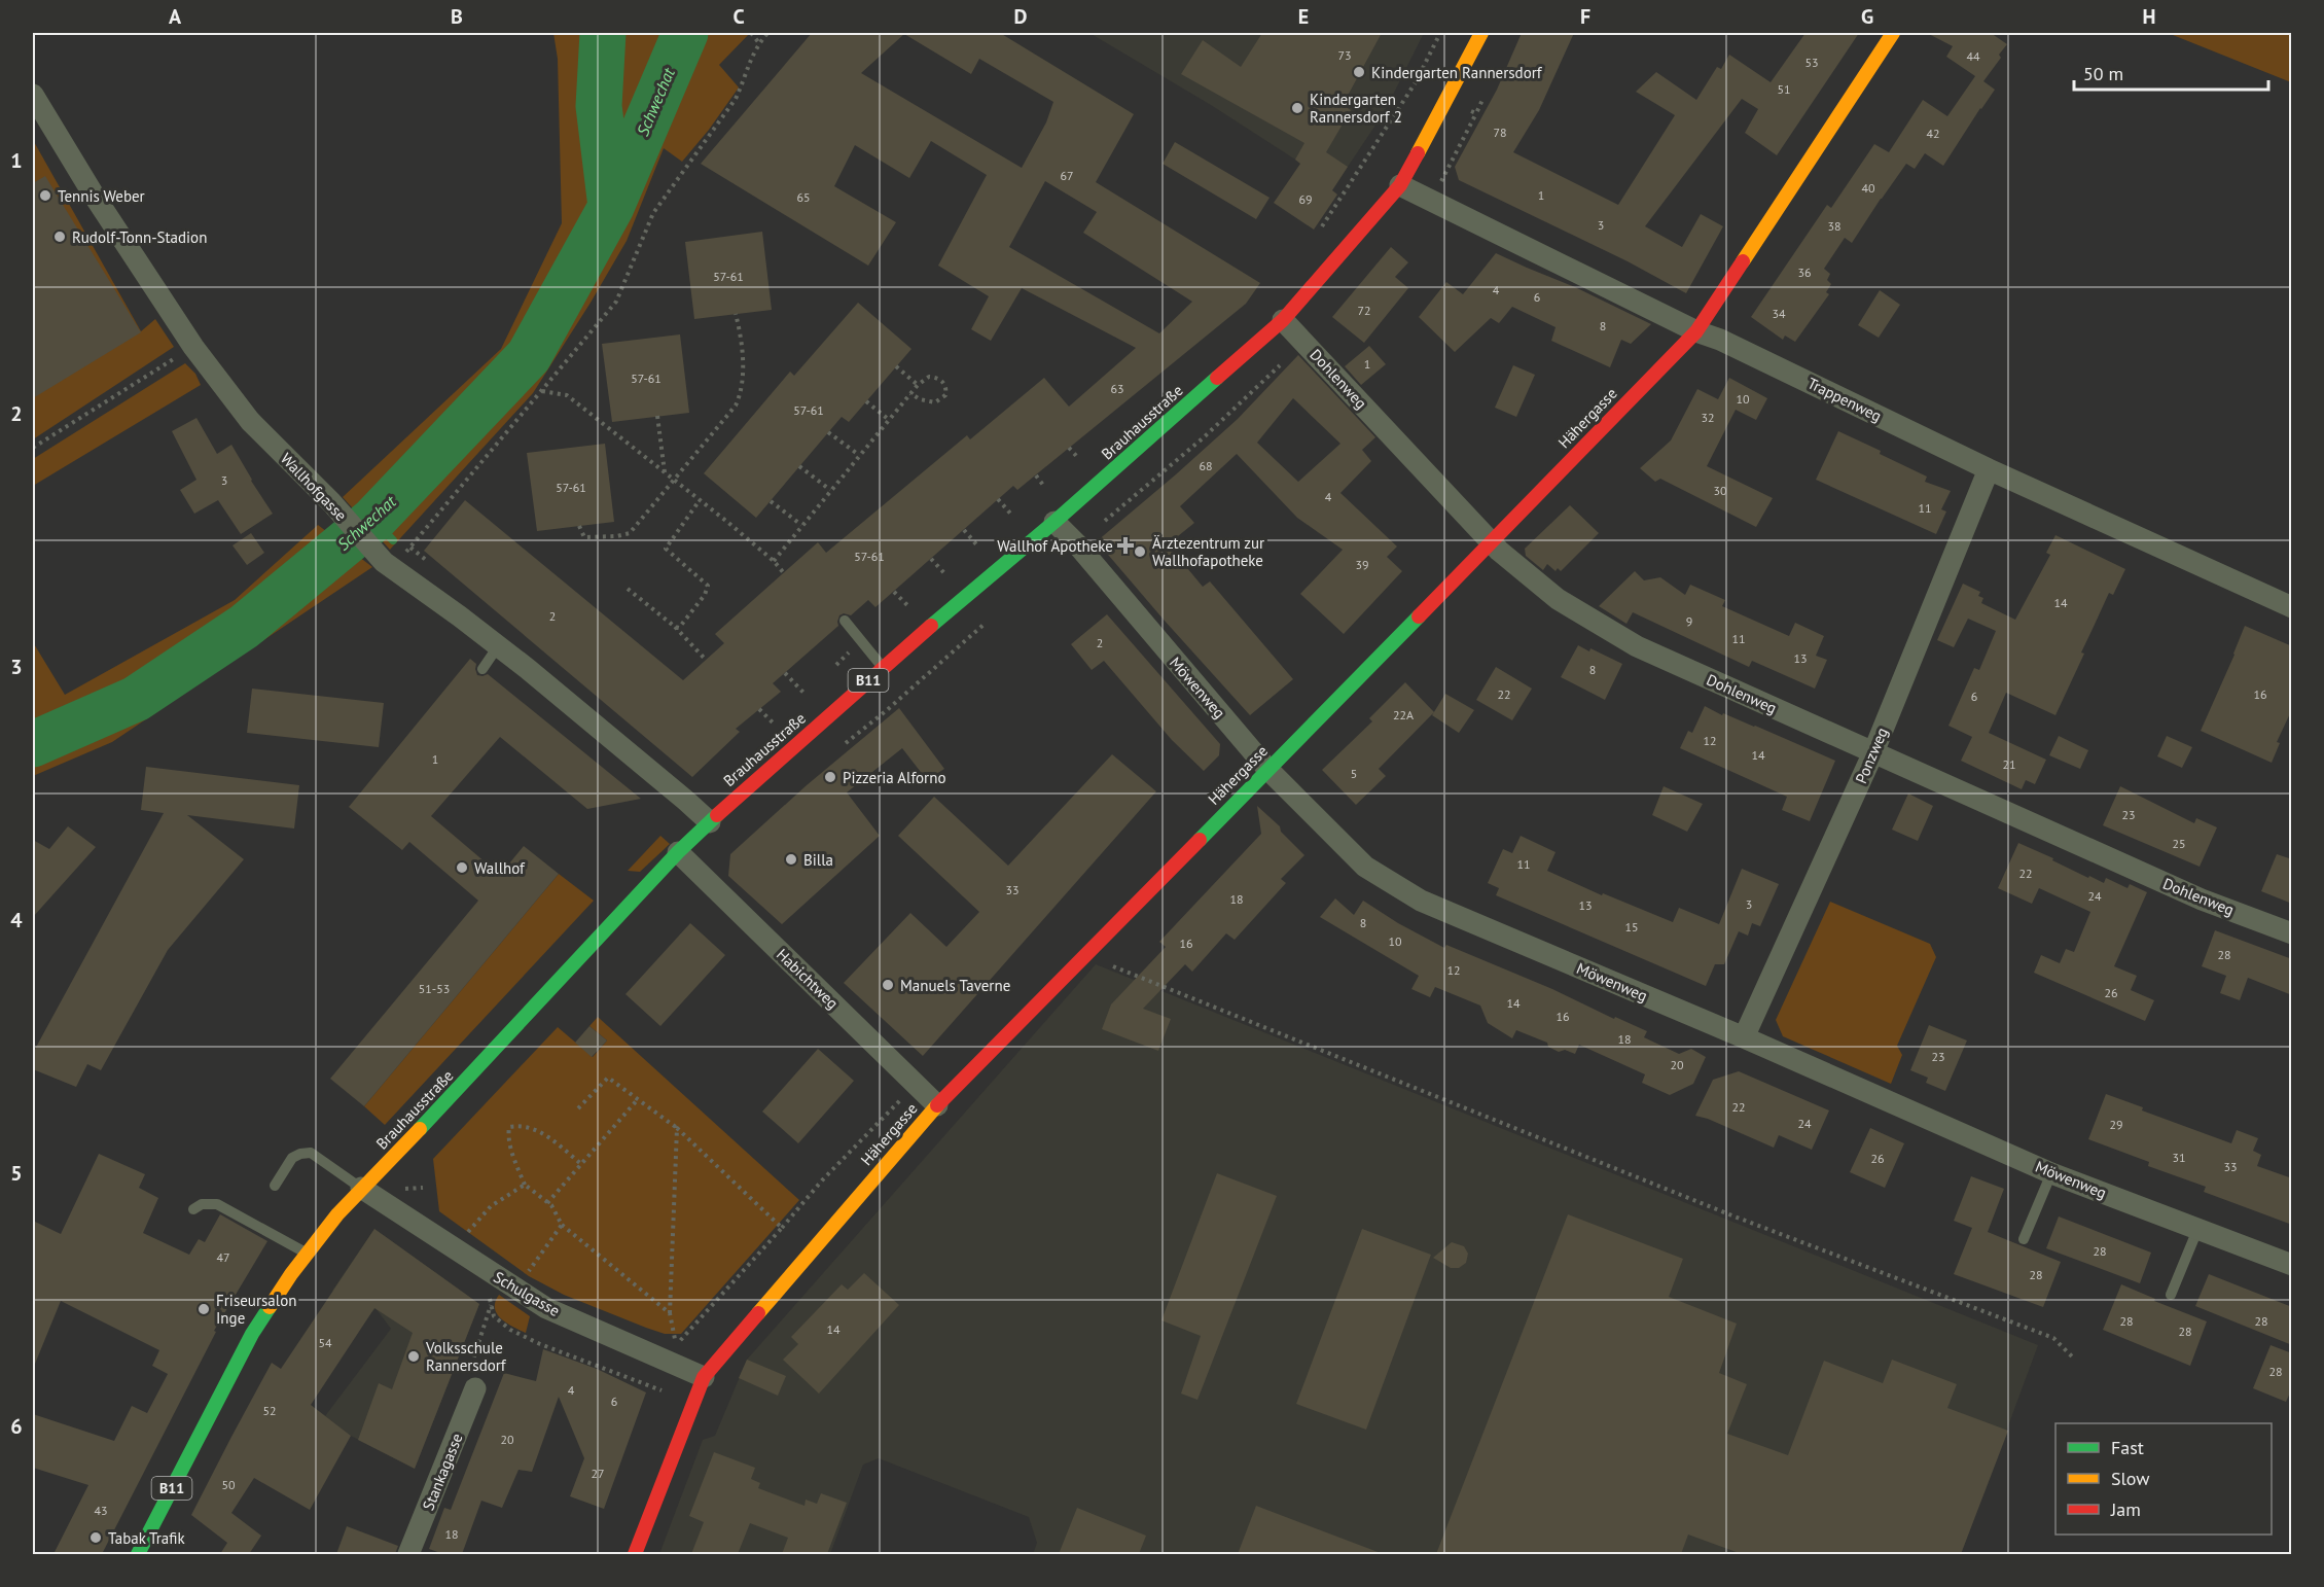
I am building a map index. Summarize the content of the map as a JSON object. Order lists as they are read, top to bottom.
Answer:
{
  "streets": {
    "main road": ["Hähergasse", "Brauhausstraße", "B11"],
    "street": [
      "Dohlenweg",
      "Trappenweg",
      "Wallhofgasse",
      "Möwenweg",
      "Ponzweg",
      "Habichtweg",
      "Schulgasse",
      "Stankagasse"
    ]
  },
  "crossings": [
    ["Dohlenweg", "Hähergasse"],
    ["Dohlenweg", "Brauhausstraße"],
    ["Dohlenweg", "Ponzweg"],
    ["Trappenweg", "Hähergasse"],
    ["Trappenweg", "Brauhausstraße"],
    ["Trappenweg", "Ponzweg"],
    ["Hähergasse", "Möwenweg"],
    ["Hähergasse", "Habichtweg"],
    ["Hähergasse", "Schulgasse"],
    ["Brauhausstraße", "Wallhofgasse"],
    ["Brauhausstraße", "Möwenweg"],
    ["Brauhausstraße", "Habichtweg"],
    ["Brauhausstraße", "Schulgasse"],
    ["Möwenweg", "Ponzweg"]
  ],
  "water": ["Schwechat"],
  "places": {
    "other": [
      "Kindergarten Rannersdorf",
      "Kindergarten Rannersdorf 2",
      "Tennis Weber",
      "Rudolf-Tonn-Stadion",
      "Ärztezentrum zur Wallhofapotheke",
      "Pizzeria Alforno",
      "Billa",
      "Wallhof",
      "Manuels Taverne",
      "Friseursalon Inge",
      "Volksschule Rannersdorf",
      "Tabak Trafik"
    ],
    "health": ["Wallhof Apotheke"]
  },
  "house_numbers": [
    "73",
    "44",
    "53",
    "51",
    "78",
    "42",
    "67",
    "40",
    "1",
    "65",
    "69",
    "3",
    "38",
    "36",
    "57-61",
    "4",
    "6",
    "72",
    "34",
    "8",
    "1",
    "57-61",
    "63",
    "10",
    "57-61",
    "32",
    "68",
    "3",
    "57-61",
    "30",
    "4",
    "11",
    "57-61",
    "39",
    "14",
    "2",
    "9",
    "11",
    "2",
    "13",
    "8",
    "22",
    "16",
    "6",
    "22A",
    "12",
    "14",
    "1",
    "21",
    "5",
    "23",
    "25",
    "11",
    "22",
    "33",
    "24",
    "18",
    "3",
    "13",
    "8",
    "15",
    "10",
    "16",
    "28",
    "12",
    "51-53",
    "26",
    "14",
    "16",
    "18",
    "23",
    "20",
    "22",
    "24",
    "29",
    "31",
    "26",
    "33",
    "28",
    "47",
    "28",
    "28",
    "28",
    "14",
    "28",
    "54",
    "28",
    "4",
    "6",
    "52",
    "20",
    "27",
    "50",
    "43",
    "18"
  ],
  "legend": ["Fast", "Slow", "Jam"],
  "scale_bar": "50 m",
  "grid": {
    "columns": [
      "A",
      "B",
      "C",
      "D",
      "E",
      "F",
      "G",
      "H"
    ],
    "rows": [
      "1",
      "2",
      "3",
      "4",
      "5",
      "6"
    ]
  }
}
